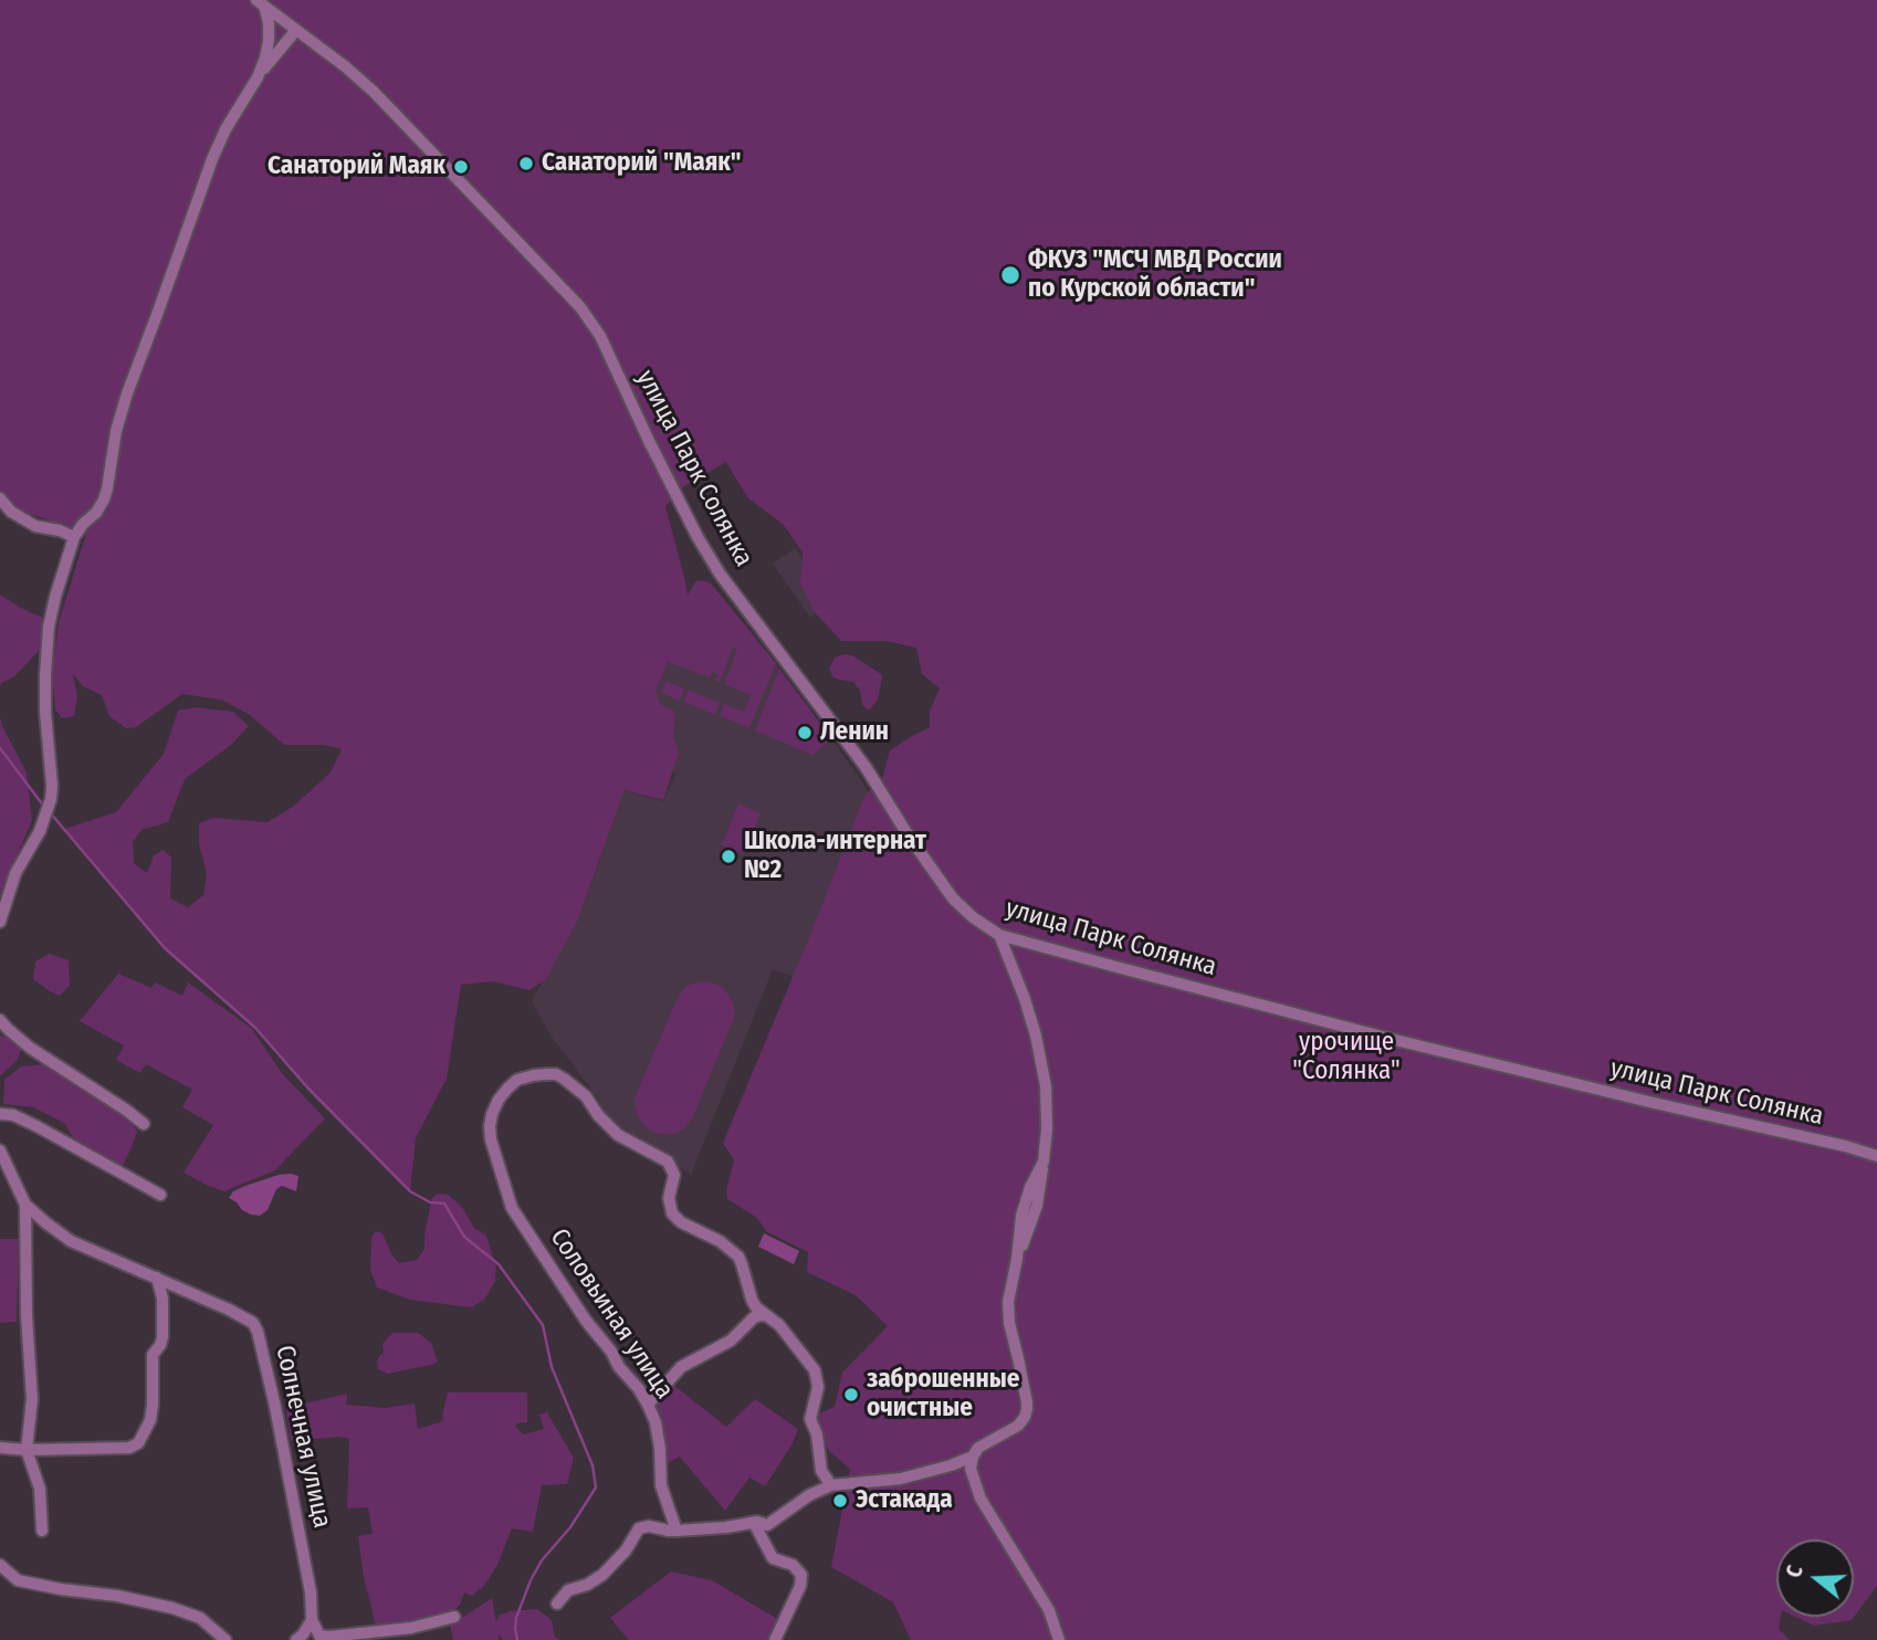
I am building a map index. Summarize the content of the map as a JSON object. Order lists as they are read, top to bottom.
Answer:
{
  "streets": {
    "street": ["улица Парк Солянка", "Соловьиная улица", "Солнечная улица"]
  },
  "parks": ["урочище \"Солянка\""],
  "places": [
    "Санаторий \"Маяк\"",
    "Санаторий Маяк",
    "ФКУЗ \"МСЧ МВД России по Курской области\"",
    "Ленин",
    "Школа-интернат №2",
    "заброшенные очистные",
    "Эстакада"
  ],
  "north": "left"
}
